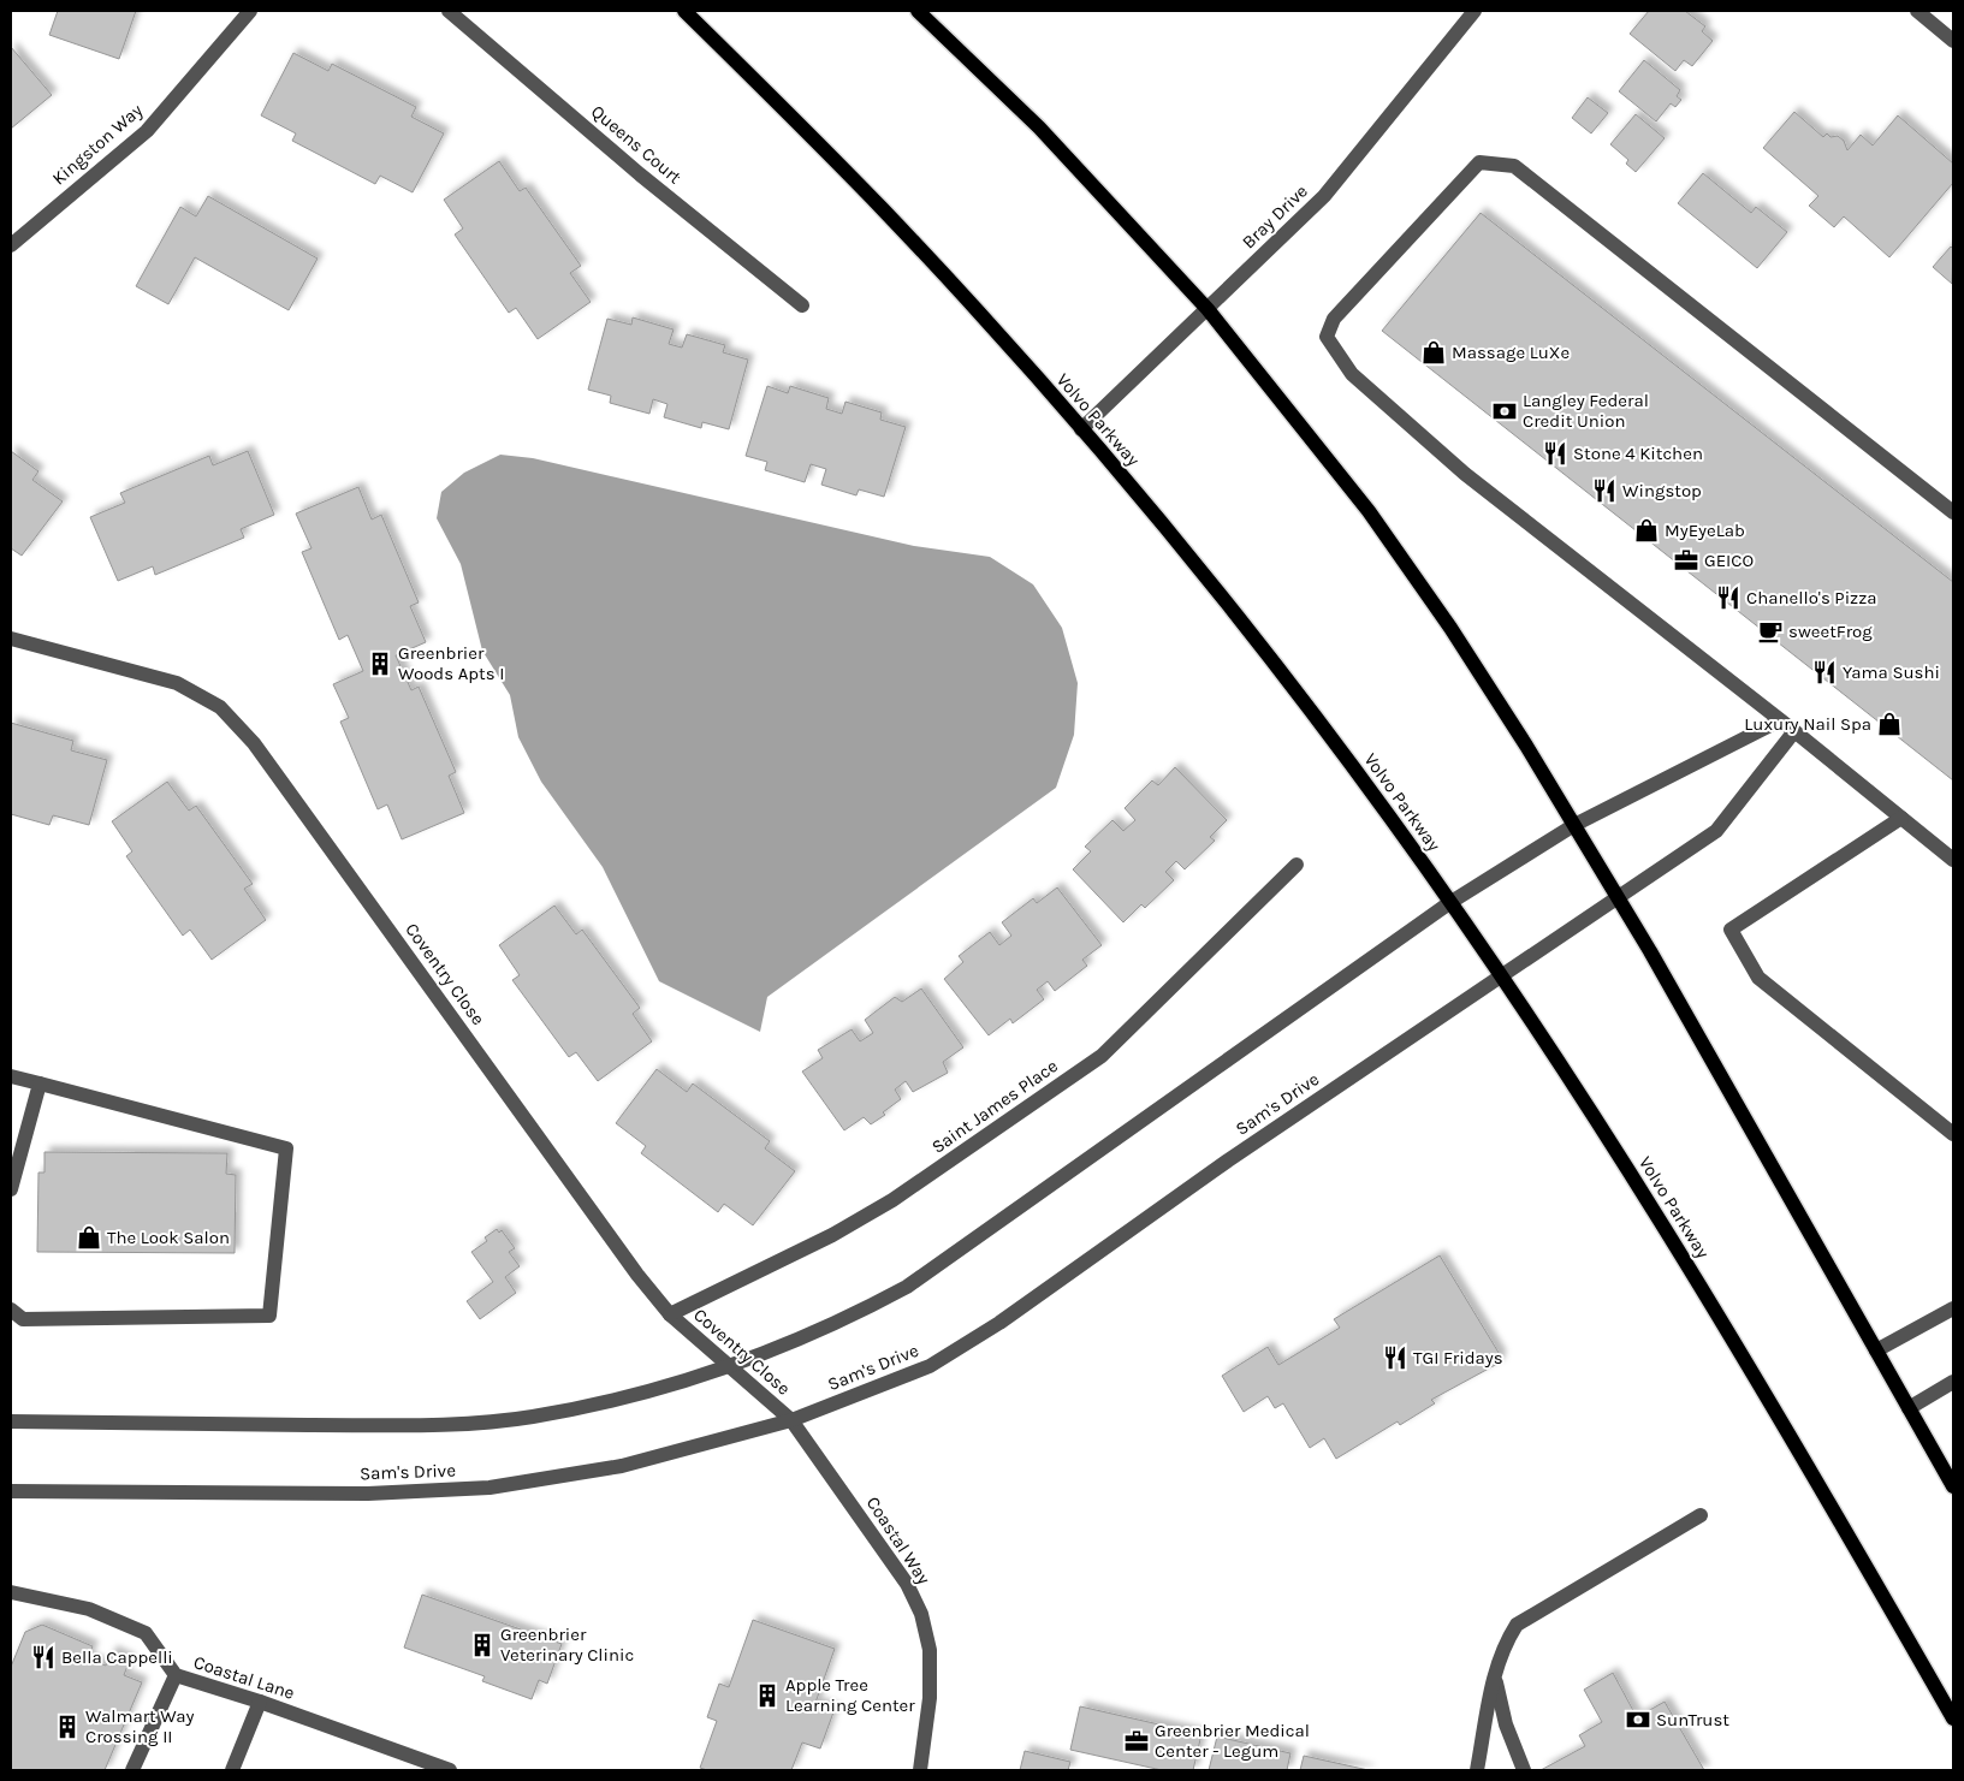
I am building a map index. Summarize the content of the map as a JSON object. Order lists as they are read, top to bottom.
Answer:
{
  "streets": {
    "main road": ["Volvo Parkway"],
    "street": [
      "Kingston Way",
      "Queens Court",
      "Bray Drive",
      "Coventry Close",
      "Sam's Drive",
      "Saint James Place",
      "Coastal Way",
      "Coastal Lane"
    ]
  },
  "crossings": [
    ["Bray Drive", "Volvo Parkway"],
    ["Volvo Parkway", "Sam's Drive"],
    ["Coventry Close", "Sam's Drive"],
    ["Coventry Close", "Saint James Place"],
    ["Coventry Close", "Coastal Way"],
    ["Sam's Drive", "Coastal Way"]
  ],
  "places": {
    "shop": [
      "Massage LuXe",
      "MyEyeLab",
      "Luxury Nail Spa",
      "The Look Salon"
    ],
    "bank": ["Langley Federal Credit Union", "SunTrust"],
    "restaurant": [
      "Stone 4 Kitchen",
      "Wingstop",
      "Chanello's Pizza",
      "Yama Sushi",
      "TGI Fridays",
      "Bella Cappelli"
    ],
    "office": ["GEICO", "Greenbrier Medical Center - Legum"],
    "cafe": ["sweetFrog"],
    "building": [
      "Greenbrier Woods Apts I",
      "Greenbrier Veterinary Clinic",
      "Apple Tree Learning Center",
      "Walmart Way Crossing II"
    ]
  }
}
